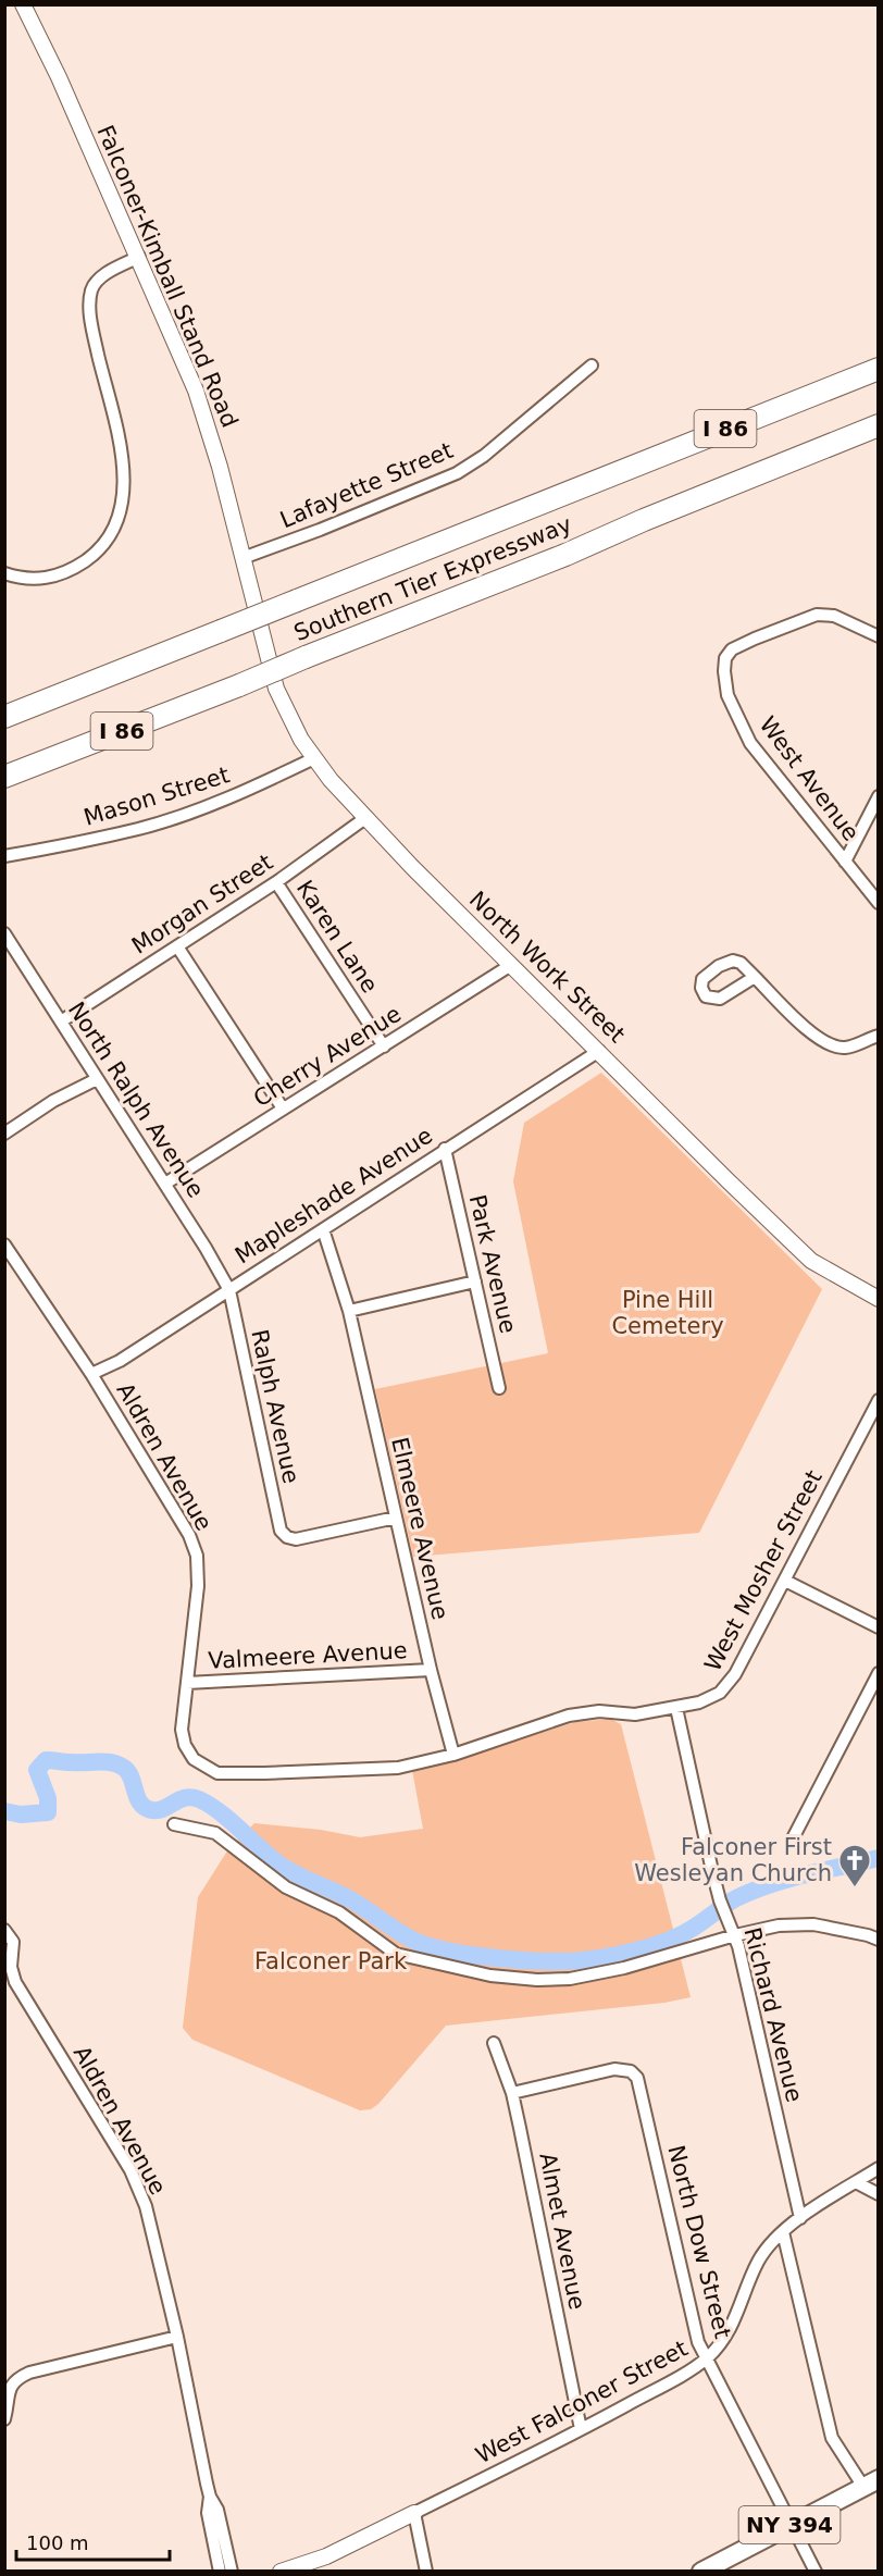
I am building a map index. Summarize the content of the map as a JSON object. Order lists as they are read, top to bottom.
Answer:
{
  "streets": {
    "highway": ["I 86", "Southern Tier Expressway"],
    "main road": ["NY 394"],
    "street": [
      "Falconer-Kimball Stand Road",
      "Lafayette Street",
      "West Avenue",
      "Mason Street",
      "Morgan Street",
      "Karen Lane",
      "North Work Street",
      "Cherry Avenue",
      "North Ralph Avenue",
      "Mapleshade Avenue",
      "Park Avenue",
      "Ralph Avenue",
      "Aldren Avenue",
      "Elmeere Avenue",
      "West Mosher Street",
      "Valmeere Avenue",
      "Richard Avenue",
      "Almet Avenue",
      "North Dow Street",
      "West Falconer Street"
    ]
  },
  "crossings": [
    ["Falconer-Kimball Stand Road", "Lafayette Street"],
    ["Falconer-Kimball Stand Road", "North Work Street"],
    ["Mason Street", "North Work Street"],
    ["Morgan Street", "Karen Lane"],
    ["Morgan Street", "North Work Street"],
    ["Morgan Street", "North Ralph Avenue"],
    ["Karen Lane", "Cherry Avenue"],
    ["North Work Street", "Cherry Avenue"],
    ["North Work Street", "Mapleshade Avenue"],
    ["Cherry Avenue", "North Ralph Avenue"],
    ["North Ralph Avenue", "Mapleshade Avenue"],
    ["North Ralph Avenue", "Ralph Avenue"],
    ["Mapleshade Avenue", "Park Avenue"],
    ["Mapleshade Avenue", "Ralph Avenue"],
    ["Mapleshade Avenue", "Aldren Avenue"],
    ["Mapleshade Avenue", "Elmeere Avenue"],
    ["Ralph Avenue", "Elmeere Avenue"],
    ["Aldren Avenue", "West Mosher Street"],
    ["Aldren Avenue", "Valmeere Avenue"],
    ["Elmeere Avenue", "West Mosher Street"],
    ["Elmeere Avenue", "Valmeere Avenue"],
    ["West Mosher Street", "Richard Avenue"],
    ["Richard Avenue", "West Falconer Street"],
    ["Almet Avenue", "North Dow Street"],
    ["Almet Avenue", "West Falconer Street"],
    ["North Dow Street", "West Falconer Street"],
    ["North Dow Street", "NY 394"]
  ],
  "parks": ["Pine Hill Cemetery", "Falconer Park"],
  "places": {
    "church": ["Falconer First Wesleyan Church"]
  },
  "scale_bar": "100 m"
}
